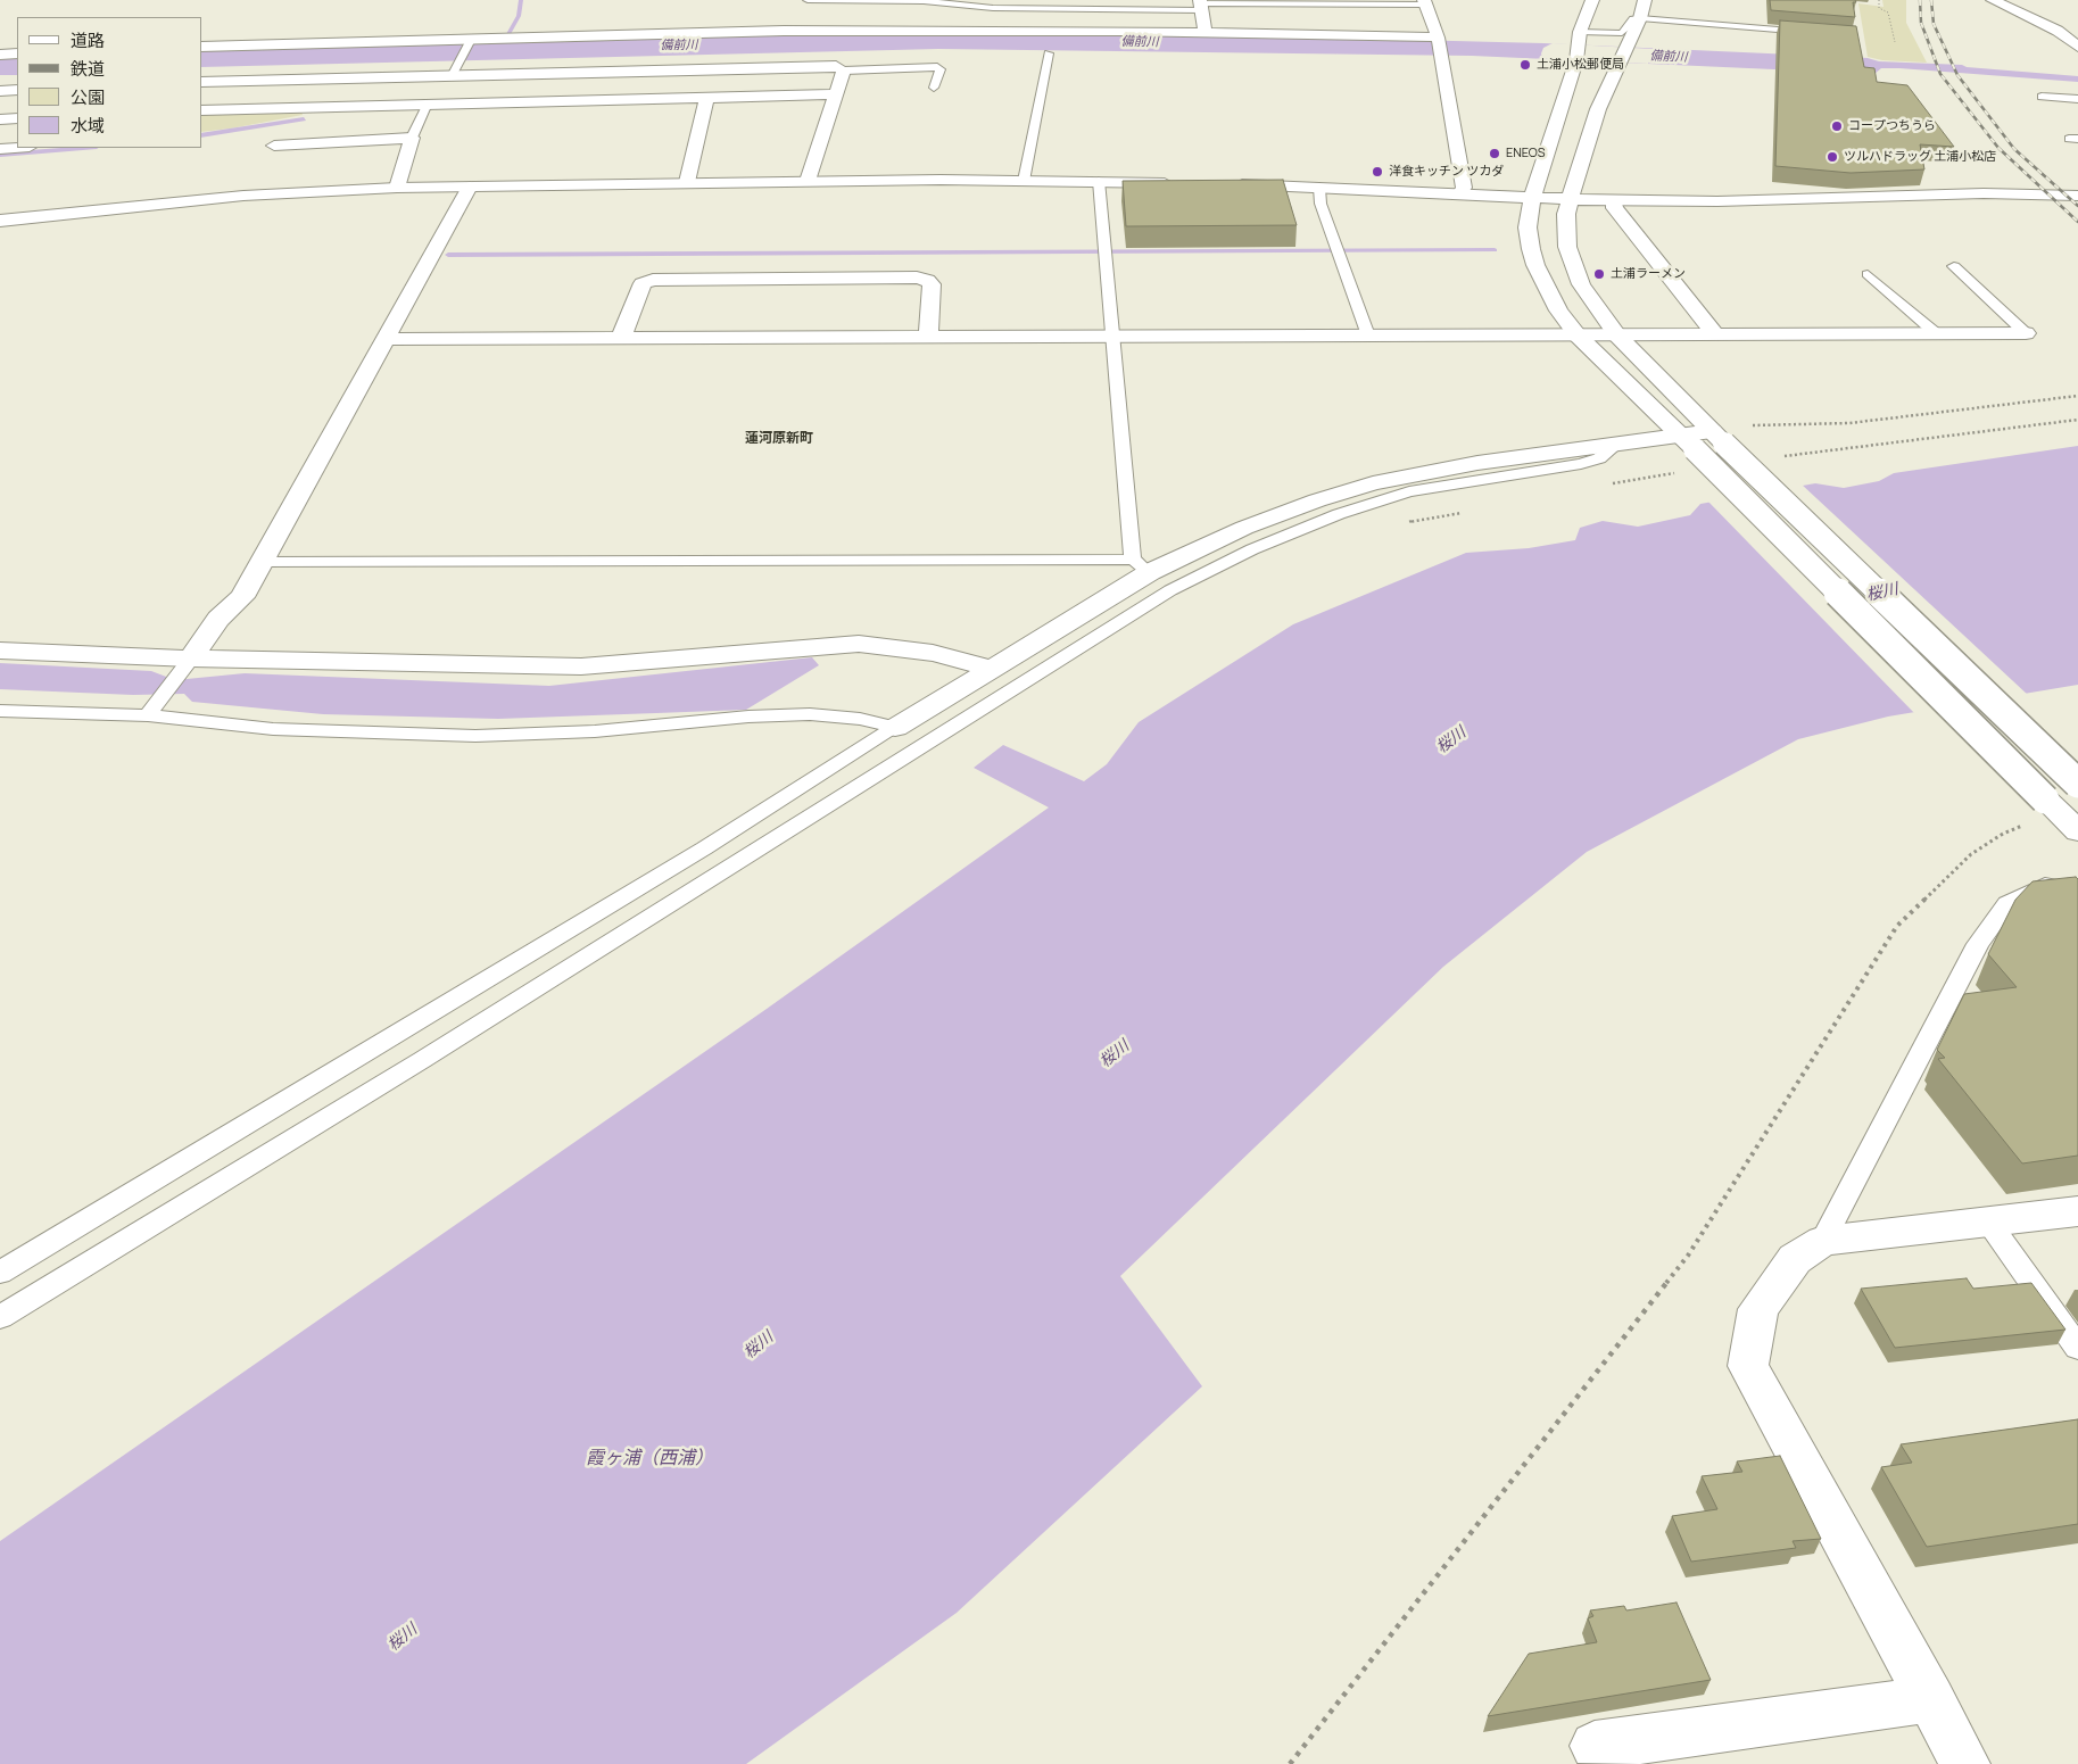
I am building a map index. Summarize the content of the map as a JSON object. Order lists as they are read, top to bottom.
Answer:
{
  "districts": ["蓮河原新町"],
  "water": ["備前川", "桜川", "霞ヶ浦（西浦）"],
  "places": [
    "土浦小松郵便局",
    "コープつちうら",
    "ENEOS",
    "ツルハドラッグ 土浦小松店",
    "洋食キッチン ツカダ",
    "土浦ラーメン"
  ],
  "legend": [
    "道路",
    "鉄道",
    "公園",
    "水域"
  ]
}
